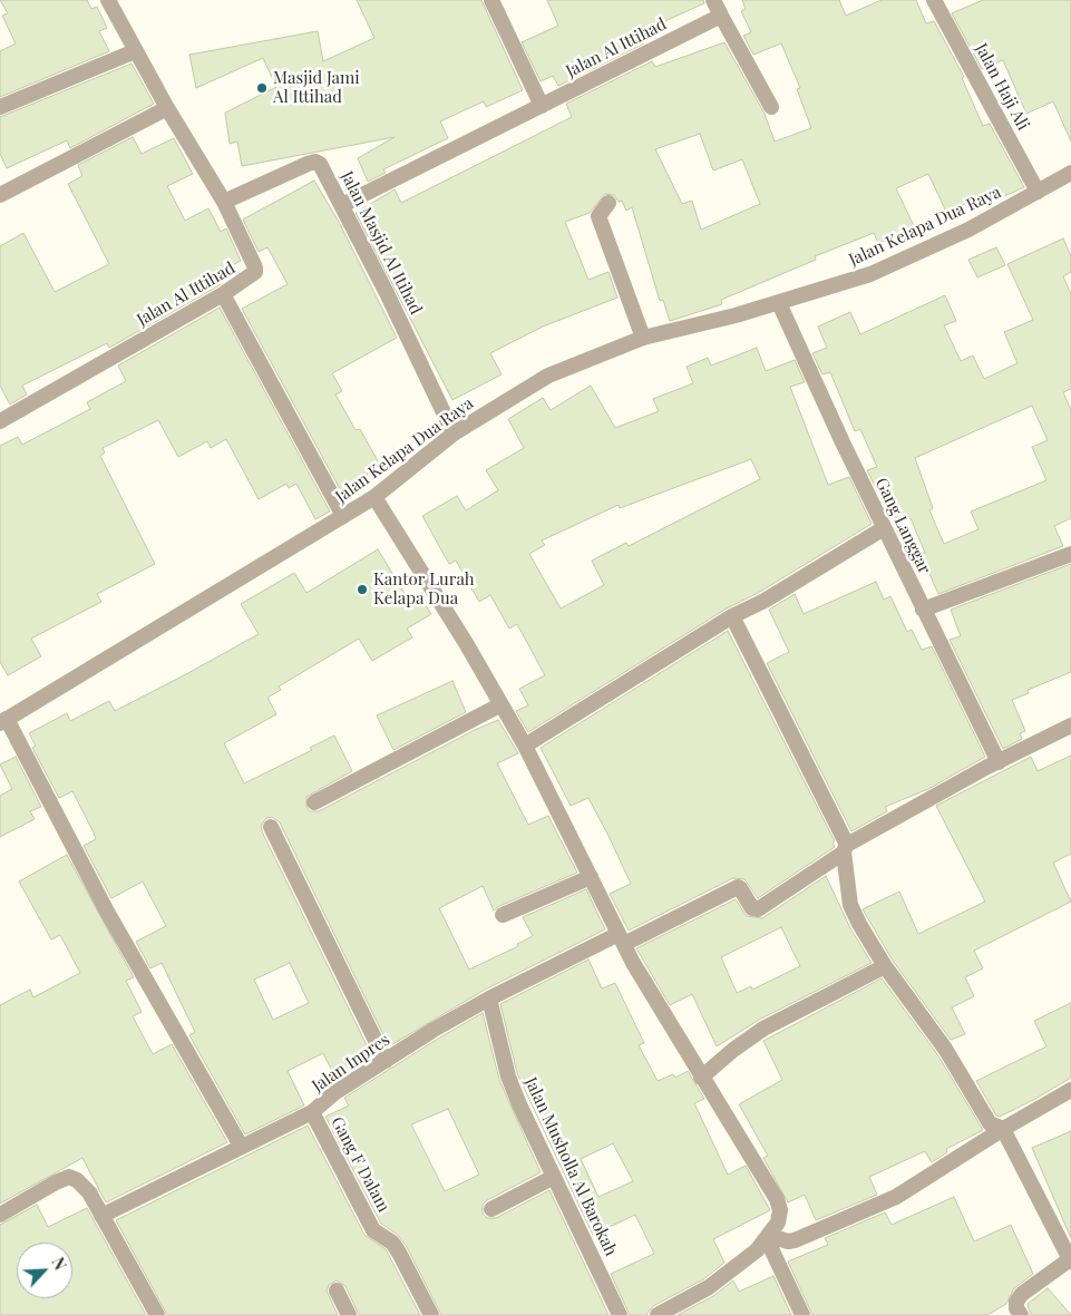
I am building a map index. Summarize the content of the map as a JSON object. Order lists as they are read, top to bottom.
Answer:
{
  "streets": {
    "street": [
      "Jalan Al Ittihad",
      "Jalan Haji Ali",
      "Jalan Kelapa Dua Raya",
      "Jalan Masjid Al Itihad",
      "Gang Langgar",
      "Jalan Inpres",
      "Gang F Dalam",
      "Jalan Musholla Al Barokah"
    ]
  },
  "crossings": [
    ["Jalan Al Ittihad", "Jalan Masjid Al Itihad"],
    ["Jalan Haji Ali", "Jalan Kelapa Dua Raya"],
    ["Jalan Kelapa Dua Raya", "Jalan Masjid Al Itihad"],
    ["Jalan Kelapa Dua Raya", "Gang Langgar"],
    ["Jalan Inpres", "Gang F Dalam"],
    ["Jalan Inpres", "Jalan Musholla Al Barokah"]
  ],
  "places": ["Masjid Jami Al Ittihad", "Kantor Lurah Kelapa Dua"],
  "north": "top right"
}
